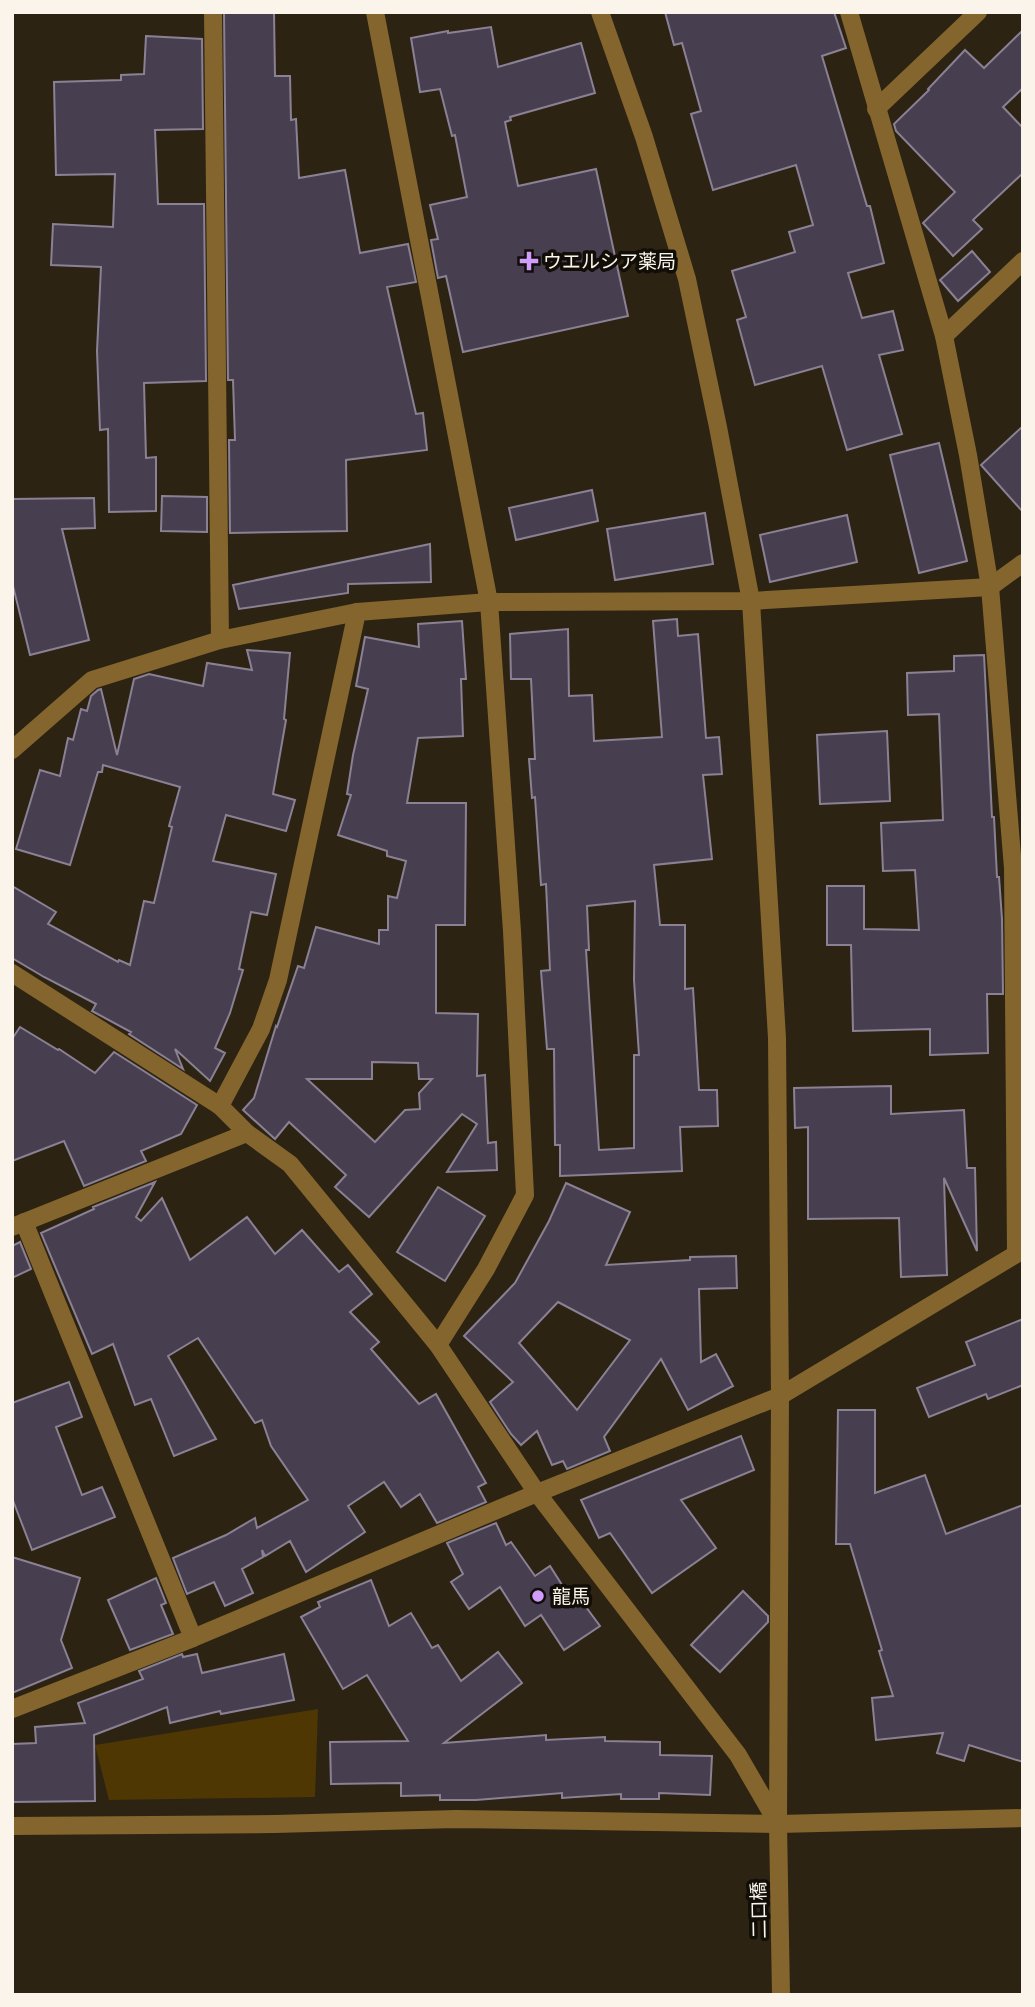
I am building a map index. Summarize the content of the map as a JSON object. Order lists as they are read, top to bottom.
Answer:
{
  "streets": {
    "street": ["二口橋"]
  },
  "places": {
    "health": ["ウエルシア薬局"],
    "other": ["龍馬"]
  }
}
